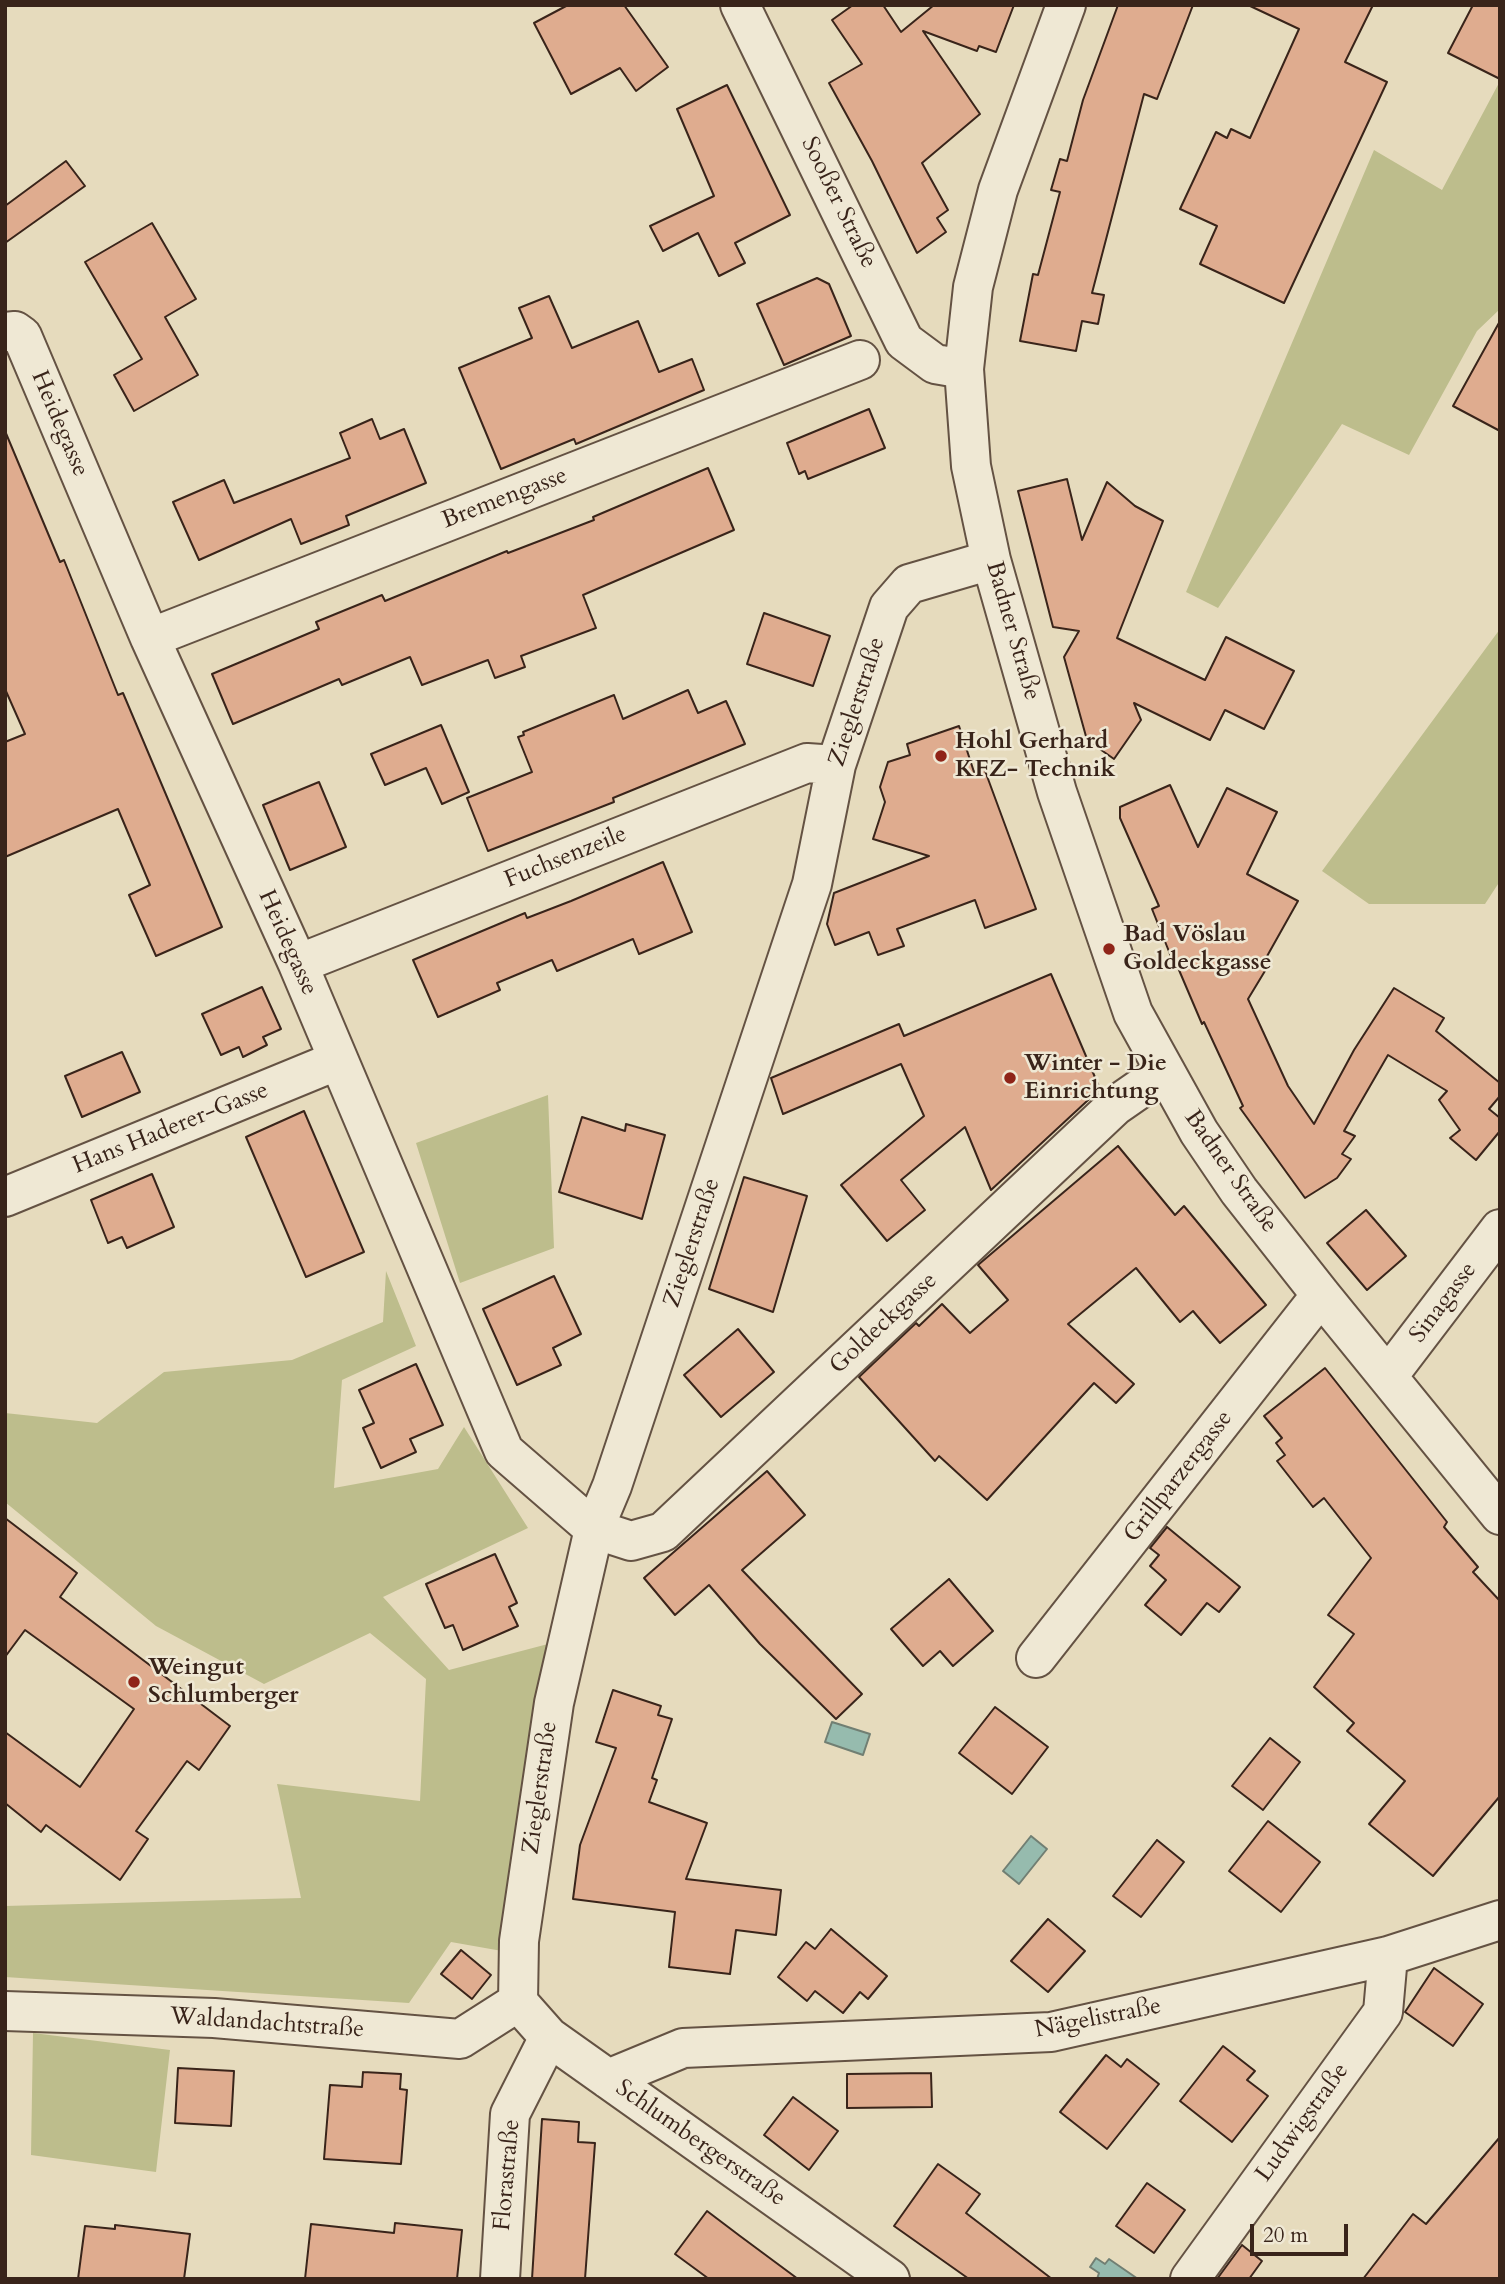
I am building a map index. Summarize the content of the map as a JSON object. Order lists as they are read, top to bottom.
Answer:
{
  "streets": {
    "street": [
      "Sooßer Straße",
      "Heidegasse",
      "Bremengasse",
      "Badner Straße",
      "Zieglerstraße",
      "Fuchsenzeile",
      "Hans Haderer-Gasse",
      "Sinagasse",
      "Goldeckgasse",
      "Grillparzergasse",
      "Nägelistraße",
      "Waldandachtstraße",
      "Ludwigstraße",
      "Schlumbergerstraße",
      "Florastraße"
    ]
  },
  "crossings": [
    ["Sooßer Straße", "Badner Straße"],
    ["Heidegasse", "Bremengasse"],
    ["Heidegasse", "Zieglerstraße"],
    ["Heidegasse", "Fuchsenzeile"],
    ["Heidegasse", "Hans Haderer-Gasse"],
    ["Heidegasse", "Goldeckgasse"],
    ["Badner Straße", "Zieglerstraße"],
    ["Badner Straße", "Sinagasse"],
    ["Badner Straße", "Goldeckgasse"],
    ["Badner Straße", "Grillparzergasse"],
    ["Zieglerstraße", "Fuchsenzeile"],
    ["Zieglerstraße", "Goldeckgasse"],
    ["Zieglerstraße", "Waldandachtstraße"],
    ["Zieglerstraße", "Schlumbergerstraße"],
    ["Nägelistraße", "Ludwigstraße"],
    ["Nägelistraße", "Schlumbergerstraße"],
    ["Waldandachtstraße", "Schlumbergerstraße"],
    ["Schlumbergerstraße", "Florastraße"]
  ],
  "places": [
    "Hohl Gerhard KFZ- Technik",
    "Bad Vöslau Goldeckgasse",
    "Winter - Die Einrichtung",
    "Weingut Schlumberger"
  ],
  "scale_bar": "20 m"
}
